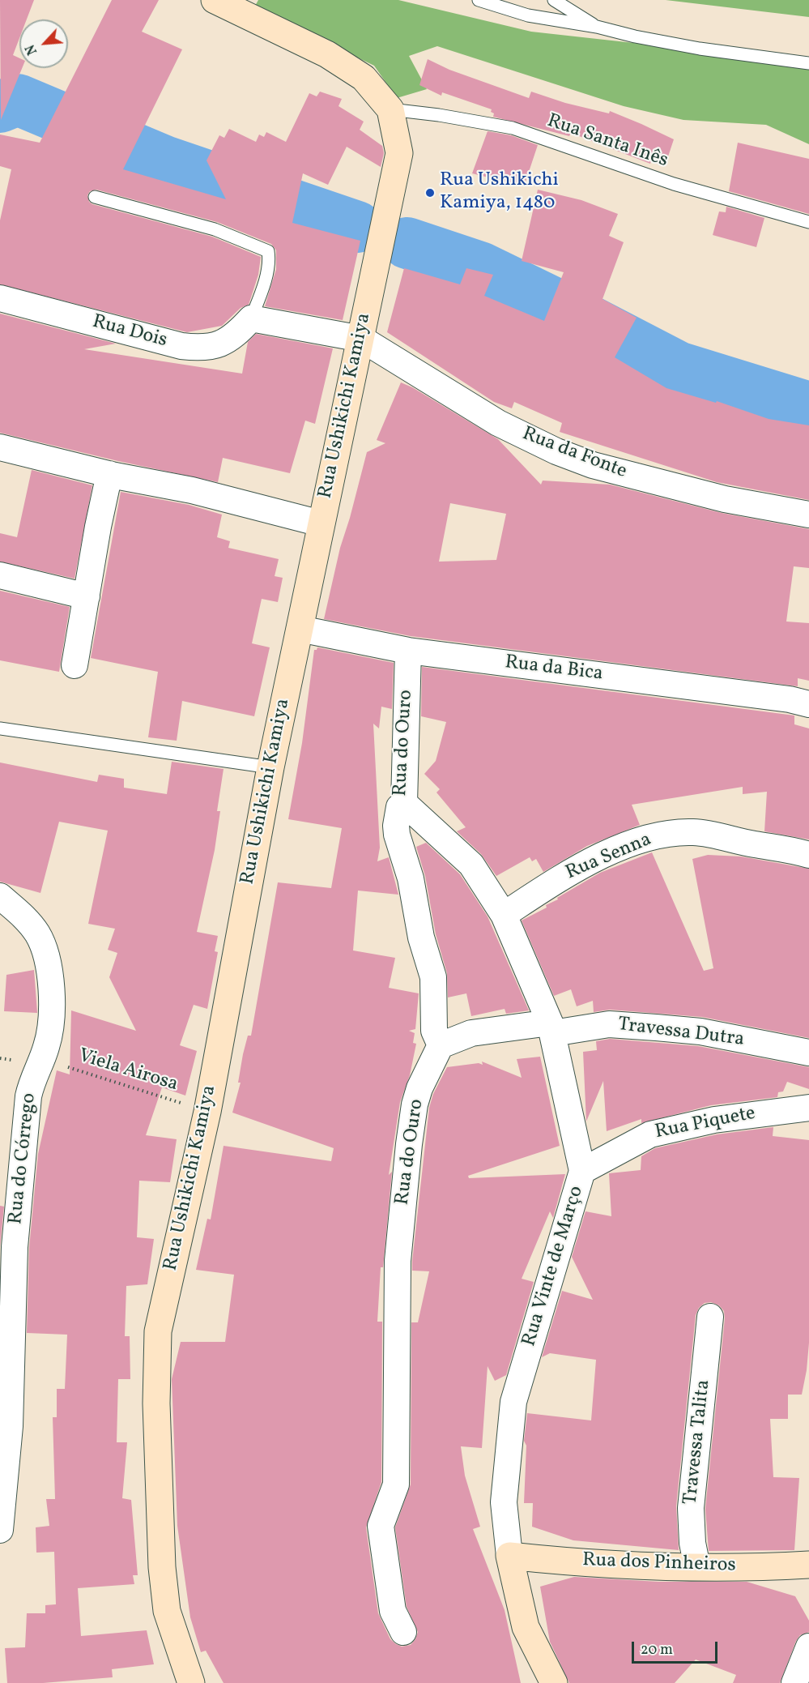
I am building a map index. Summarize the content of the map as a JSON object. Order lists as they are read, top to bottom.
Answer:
{
  "streets": {
    "main road": ["Rua Ushikichi Kamiya", "Rua Vinte de Março", "Rua dos Pinheiros"],
    "street": [
      "Rua Dois",
      "Rua da Fonte",
      "Rua da Bica",
      "Rua do Ouro",
      "Rua Senna",
      "Travessa Dutra",
      "Rua Piquete",
      "Rua do Córrego",
      "Travessa Talita"
    ],
    "lane": ["Rua Santa Inês"],
    "path": ["Viela Airosa"]
  },
  "crossings": [
    ["Rua Santa Inês", "Rua Ushikichi Kamiya"],
    ["Rua Ushikichi Kamiya", "Rua da Fonte"],
    ["Rua Ushikichi Kamiya", "Rua da Bica"],
    ["Rua Ushikichi Kamiya", "Viela Airosa"],
    ["Rua da Bica", "Rua do Ouro"],
    ["Rua do Ouro", "Travessa Dutra"],
    ["Rua do Ouro", "Rua Vinte de Março"],
    ["Rua Senna", "Rua Vinte de Março"],
    ["Travessa Dutra", "Rua Vinte de Março"],
    ["Viela Airosa", "Rua do Córrego"],
    ["Rua Piquete", "Rua Vinte de Março"],
    ["Rua Vinte de Março", "Rua dos Pinheiros"],
    ["Travessa Talita", "Rua dos Pinheiros"]
  ],
  "places": ["Rua Ushikichi Kamiya, 1480"],
  "scale_bar": "20 m",
  "north": "bottom left"
}
